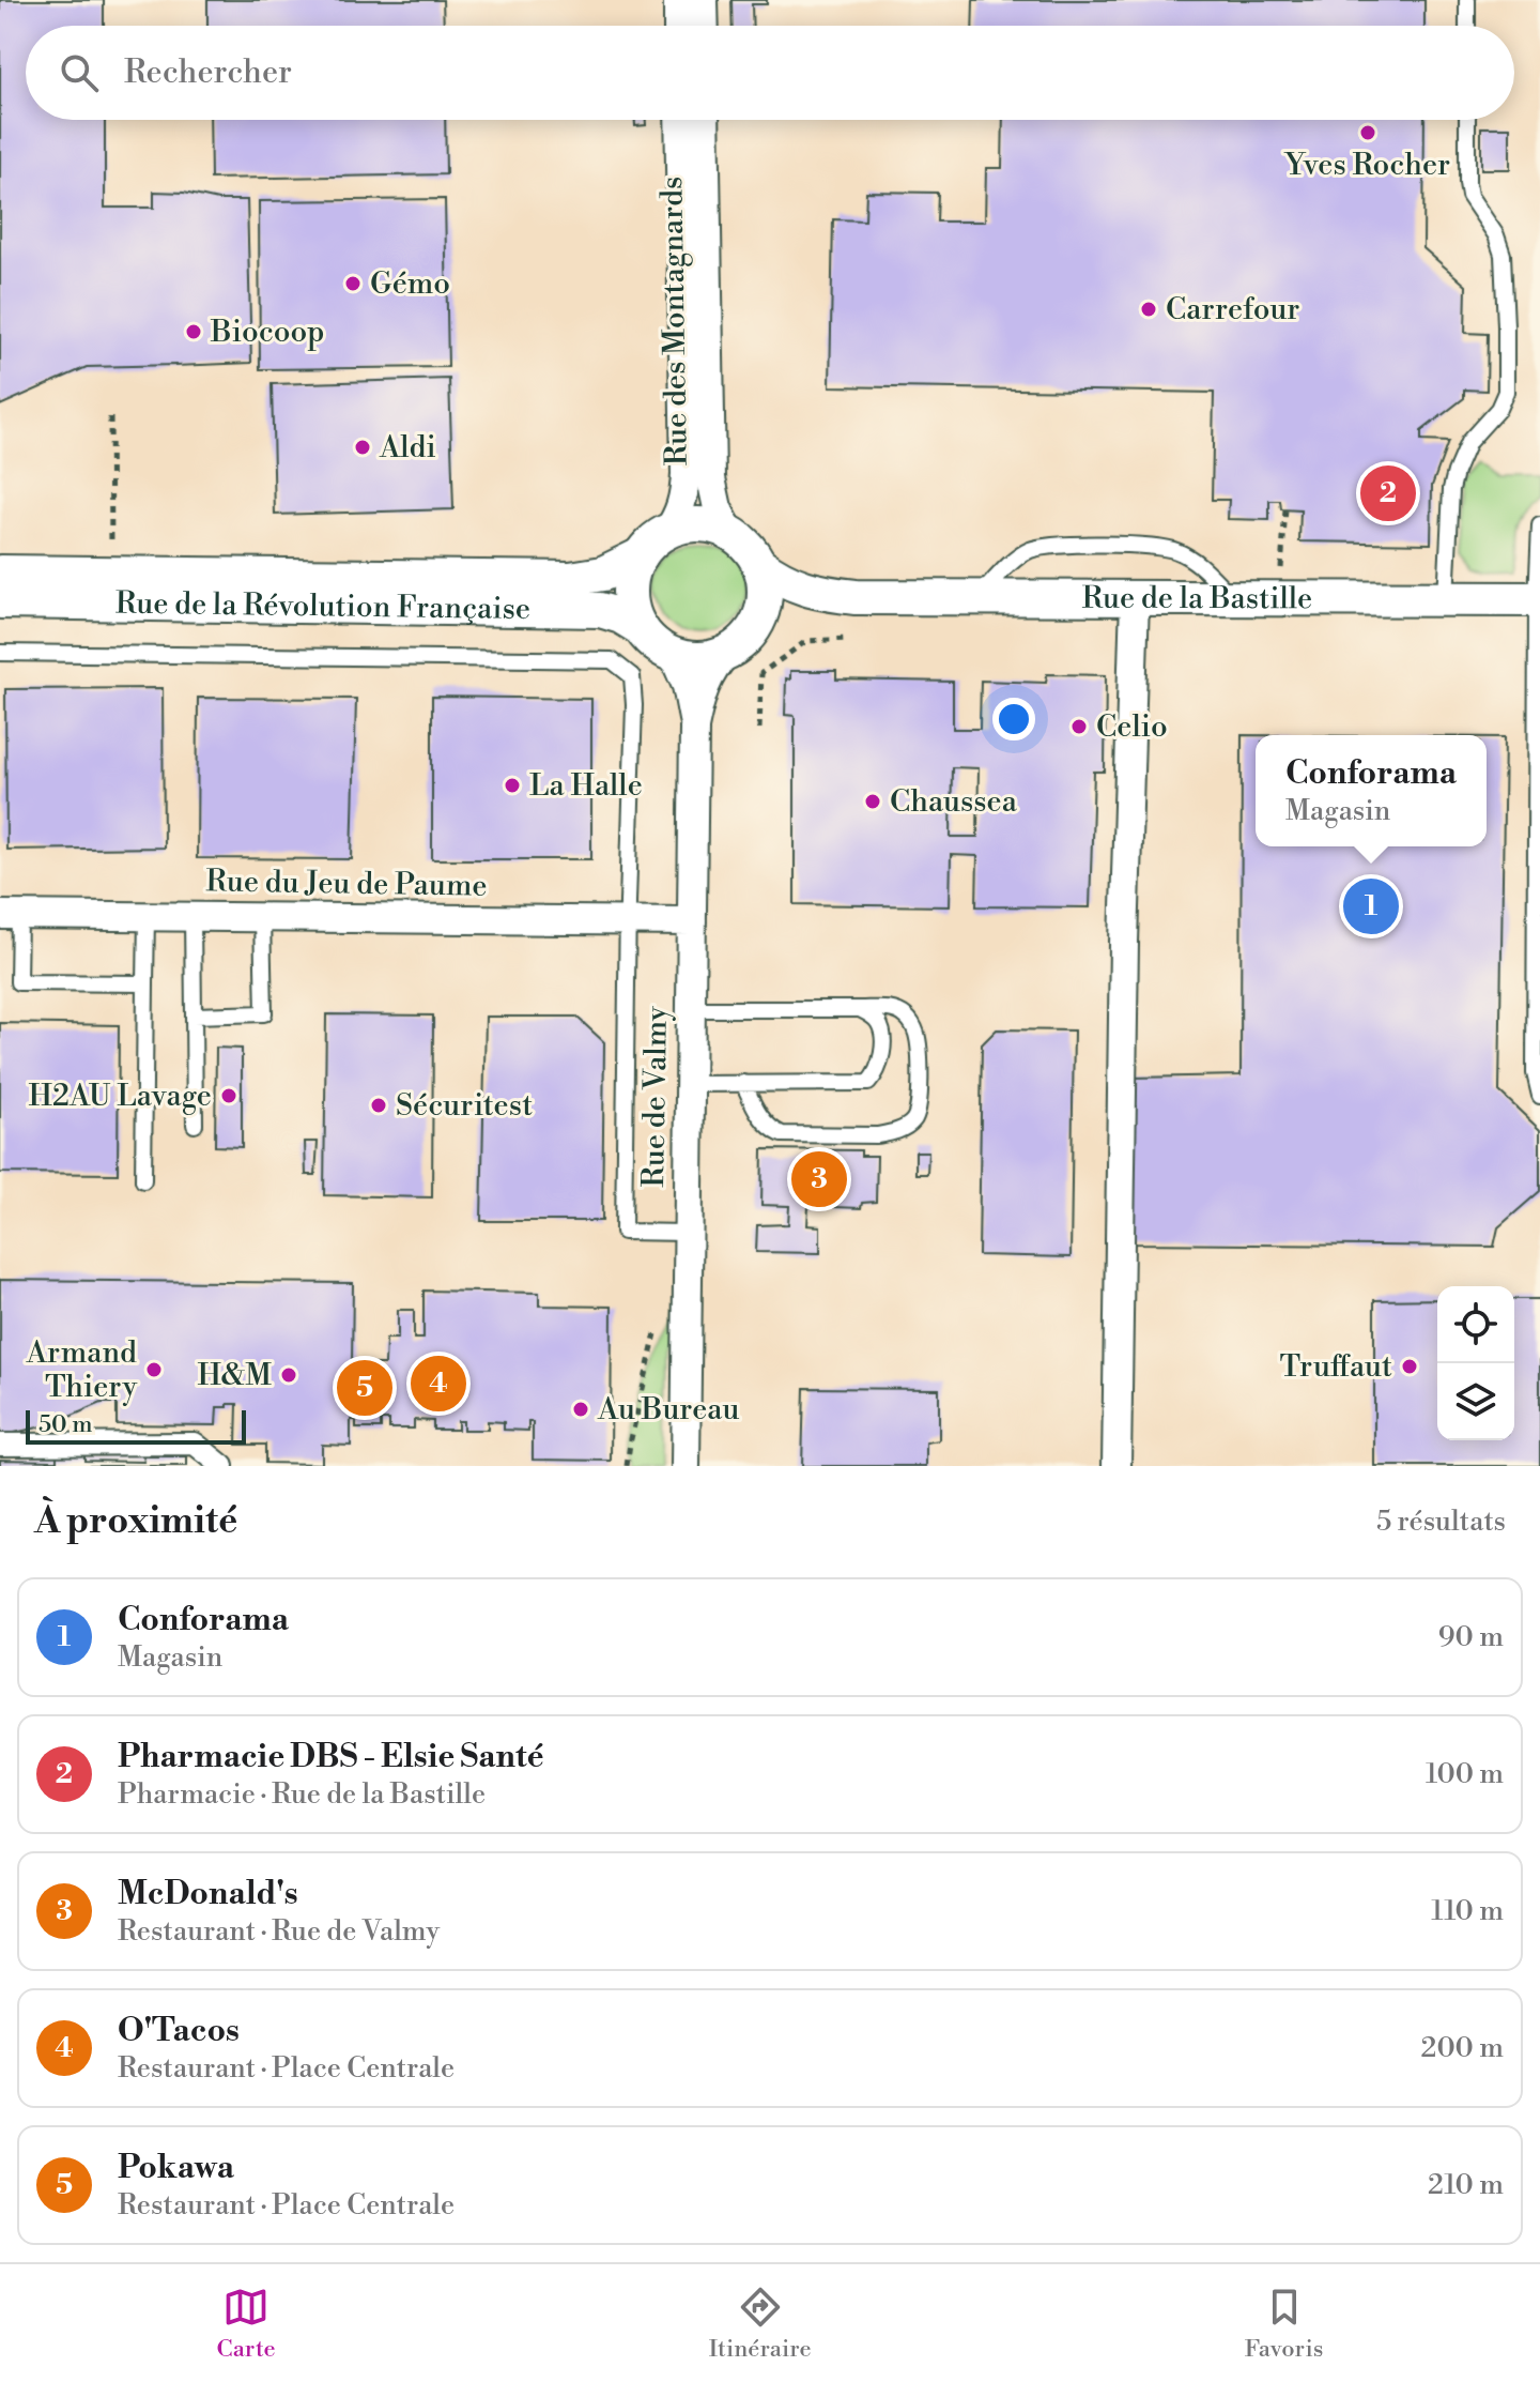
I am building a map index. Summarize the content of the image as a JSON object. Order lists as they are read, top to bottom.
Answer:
{
  "streets": {
    "street": [
      "Rue des Montagnards",
      "Rue de la Bastille",
      "Rue de la Révolution Française",
      "Rue du Jeu de Paume",
      "Rue de Valmy"
    ]
  },
  "crossings": [
    ["Rue des Montagnards", "Rue de la Bastille"],
    ["Rue des Montagnards", "Rue de la Révolution Française"],
    ["Rue des Montagnards", "Rue de Valmy"],
    ["Rue de la Bastille", "Rue de la Révolution Française"],
    ["Rue de la Bastille", "Rue de Valmy"],
    ["Rue de la Révolution Française", "Rue de Valmy"],
    ["Rue du Jeu de Paume", "Rue de Valmy"]
  ],
  "places": [
    "Yves Rocher",
    "Gémo",
    "Carrefour",
    "Biocoop",
    "Aldi",
    "Celio",
    "La Halle",
    "Chaussea",
    "H2AU Lavage",
    "Sécuritest",
    "Truffaut",
    "Armand Thiery",
    "H&M",
    "Au Bureau"
  ],
  "scale_bar": "50 m",
  "page": {
    "search": "Rechercher",
    "pins": [
      "2",
      "1",
      "3",
      "4",
      "5"
    ],
    "popup": ["Conforama", "Magasin"],
    "scale": "50 m",
    "heading": ["À proximité", "5 résultats"],
    "list": [
      {
        "mark": "1",
        "name": "Conforama",
        "note": "Magasin",
        "value": "90 m"
      },
      {
        "mark": "2",
        "name": "Pharmacie DBS - Elsie Santé",
        "note": "Pharmacie · Rue de la Bastille",
        "value": "100 m"
      },
      {
        "mark": "3",
        "name": "McDonald's",
        "note": "Restaurant · Rue de Valmy",
        "value": "110 m"
      },
      {
        "mark": "4",
        "name": "O'Tacos",
        "note": "Restaurant · Place Centrale",
        "value": "200 m"
      },
      {
        "mark": "5",
        "name": "Pokawa",
        "note": "Restaurant · Place Centrale",
        "value": "210 m"
      }
    ],
    "nav": ["Carte", "Itinéraire", "Favoris"]
  }
}
